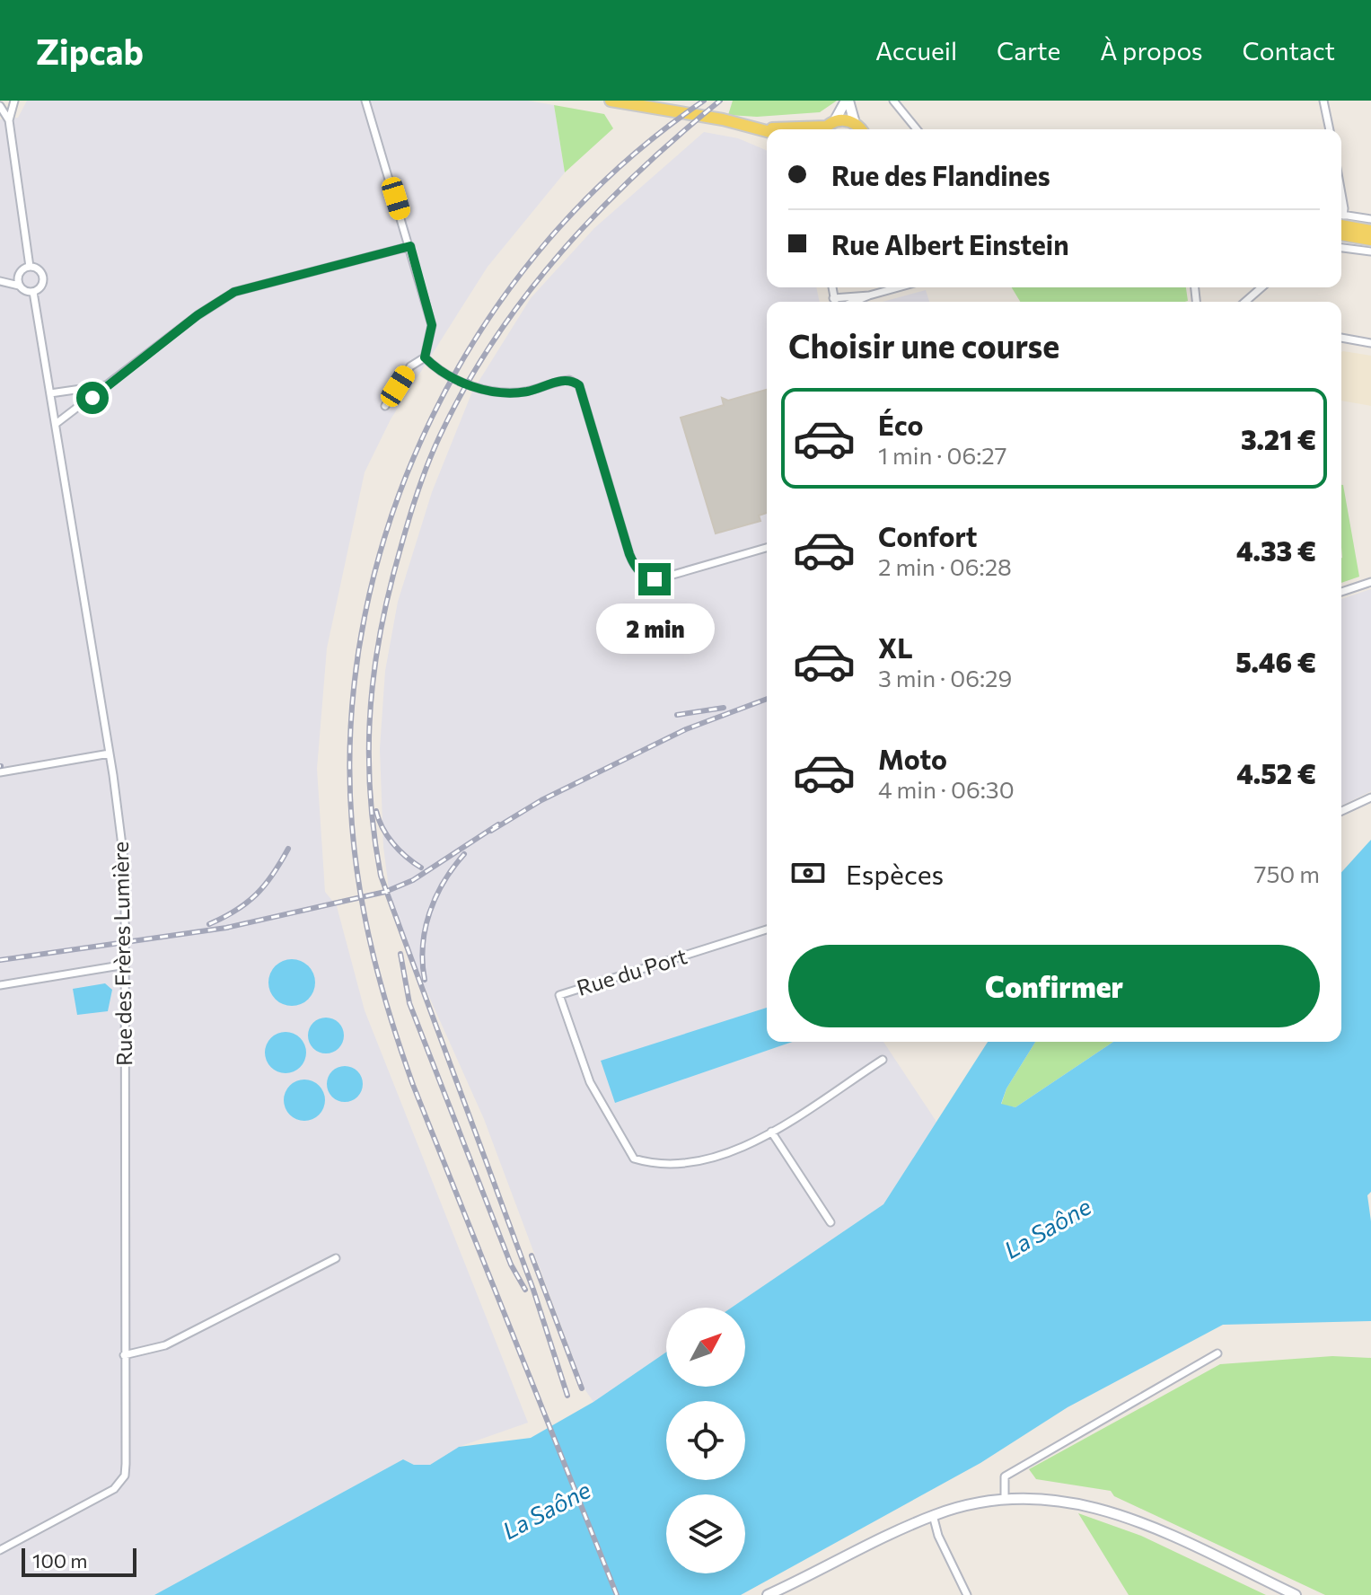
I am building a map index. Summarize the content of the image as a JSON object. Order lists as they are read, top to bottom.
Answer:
{
  "streets": {
    "street": ["Rue des Frères Lumière", "Rue du Port"]
  },
  "water": ["La Saône"],
  "scale_bar": "100 m",
  "north": "top right",
  "page": {
    "header": "Zipcab",
    "nav": [
      "Accueil",
      "Carte",
      "À propos",
      "Contact"
    ],
    "banner": ["Rue des Flandines", "Rue Albert Einstein"],
    "heading": "Choisir une course",
    "list": [
      {
        "name": "Éco",
        "note": "1 min · 06:27",
        "value": "3.21 €"
      },
      {
        "name": "Confort",
        "note": "2 min · 06:28",
        "value": "4.33 €"
      },
      {
        "name": "XL",
        "note": "3 min · 06:29",
        "value": "5.46 €"
      },
      {
        "name": "Moto",
        "note": "4 min · 06:30",
        "value": "4.52 €"
      }
    ],
    "bubble": "2 min",
    "pay": ["Espèces", "750 m"],
    "buttons": "Confirmer",
    "scale": "100 m"
  }
}
